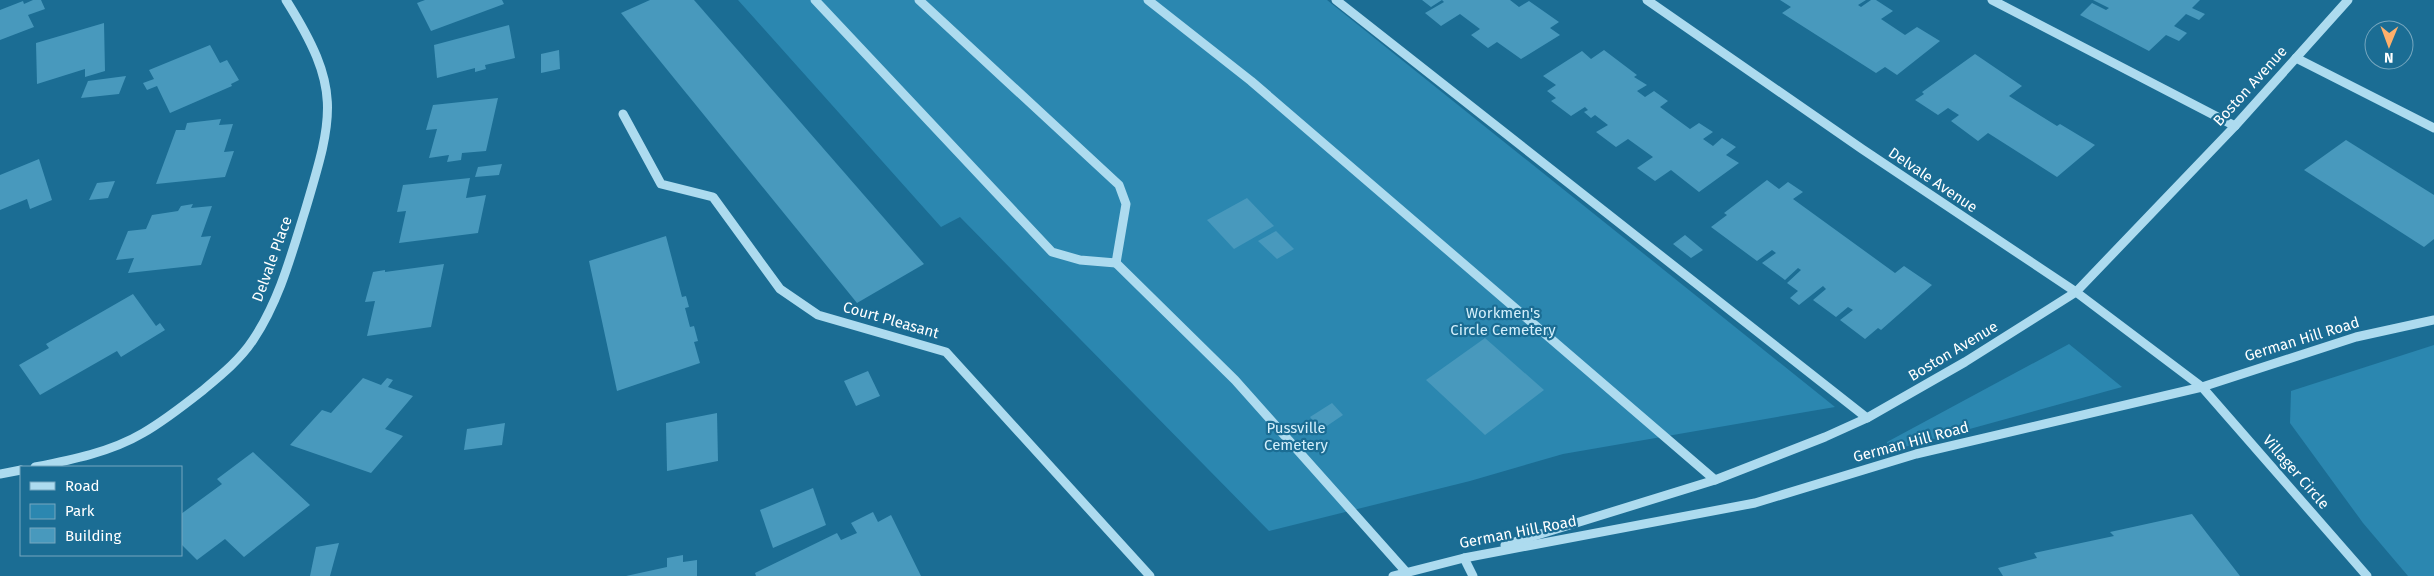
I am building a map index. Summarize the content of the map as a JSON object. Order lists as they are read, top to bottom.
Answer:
{
  "streets": {
    "street": [
      "Boston Avenue",
      "Delvale Avenue",
      "Delvale Place",
      "Court Pleasant",
      "German Hill Road",
      "Villager Circle"
    ]
  },
  "crossings": [
    ["Boston Avenue", "Delvale Avenue"],
    ["Boston Avenue", "German Hill Road"],
    ["Delvale Avenue", "German Hill Road"],
    ["Delvale Avenue", "Villager Circle"],
    ["German Hill Road", "Villager Circle"]
  ],
  "parks": ["Workmen's Circle Cemetery", "Pussville Cemetery"],
  "legend": ["Road", "Park", "Building"],
  "north": "bottom"
}
